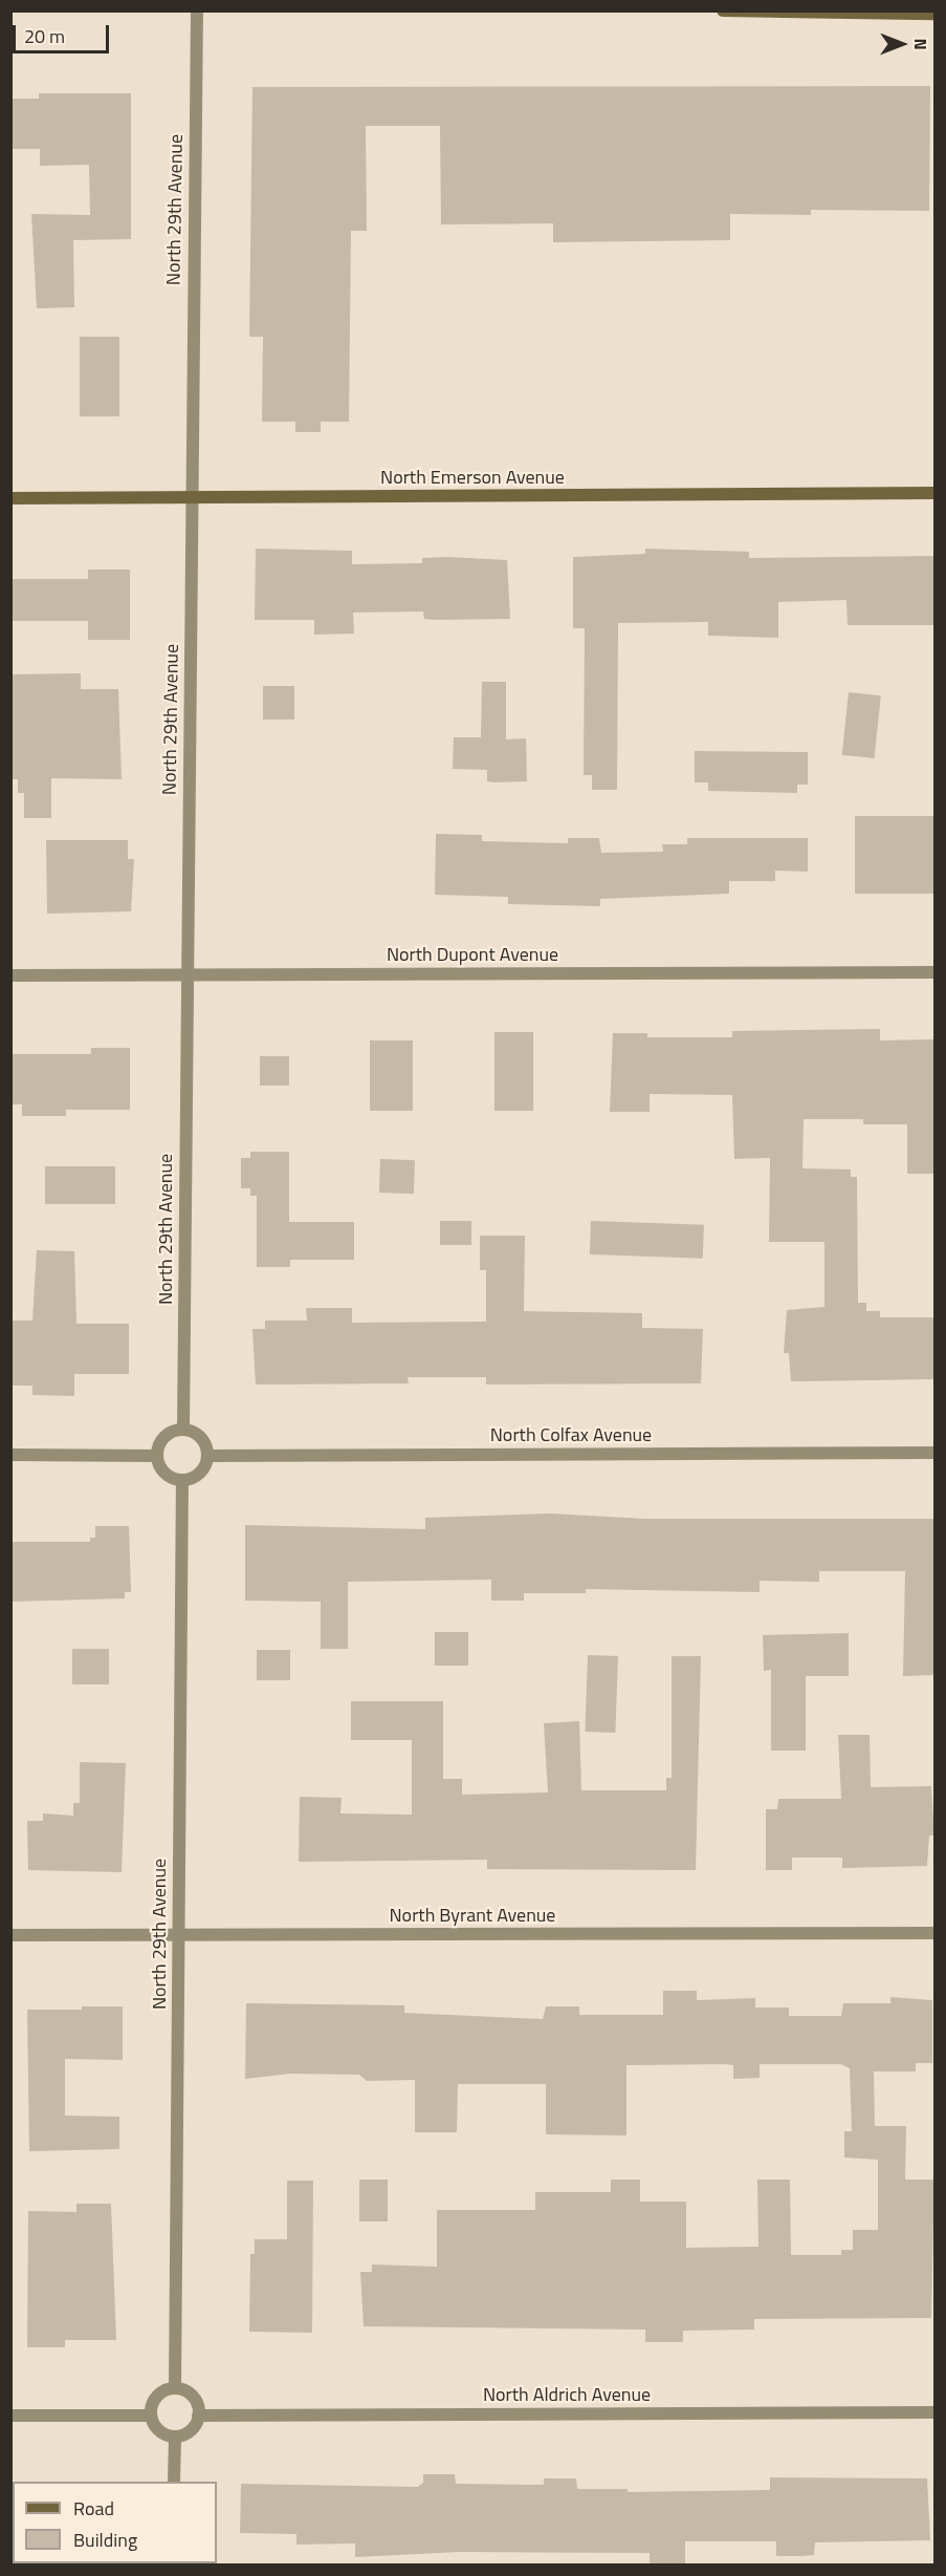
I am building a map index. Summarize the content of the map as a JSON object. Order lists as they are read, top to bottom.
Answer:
{
  "streets": {
    "street": [
      "North 29th Avenue",
      "North Emerson Avenue",
      "North Dupont Avenue",
      "North Colfax Avenue",
      "North Byrant Avenue",
      "North Aldrich Avenue"
    ]
  },
  "crossings": [
    ["North 29th Avenue", "North Emerson Avenue"],
    ["North 29th Avenue", "North Dupont Avenue"],
    ["North 29th Avenue", "North Colfax Avenue"],
    ["North 29th Avenue", "North Byrant Avenue"],
    ["North 29th Avenue", "North Aldrich Avenue"]
  ],
  "legend": ["Road", "Building"],
  "scale_bar": "20 m",
  "north": "right"
}
